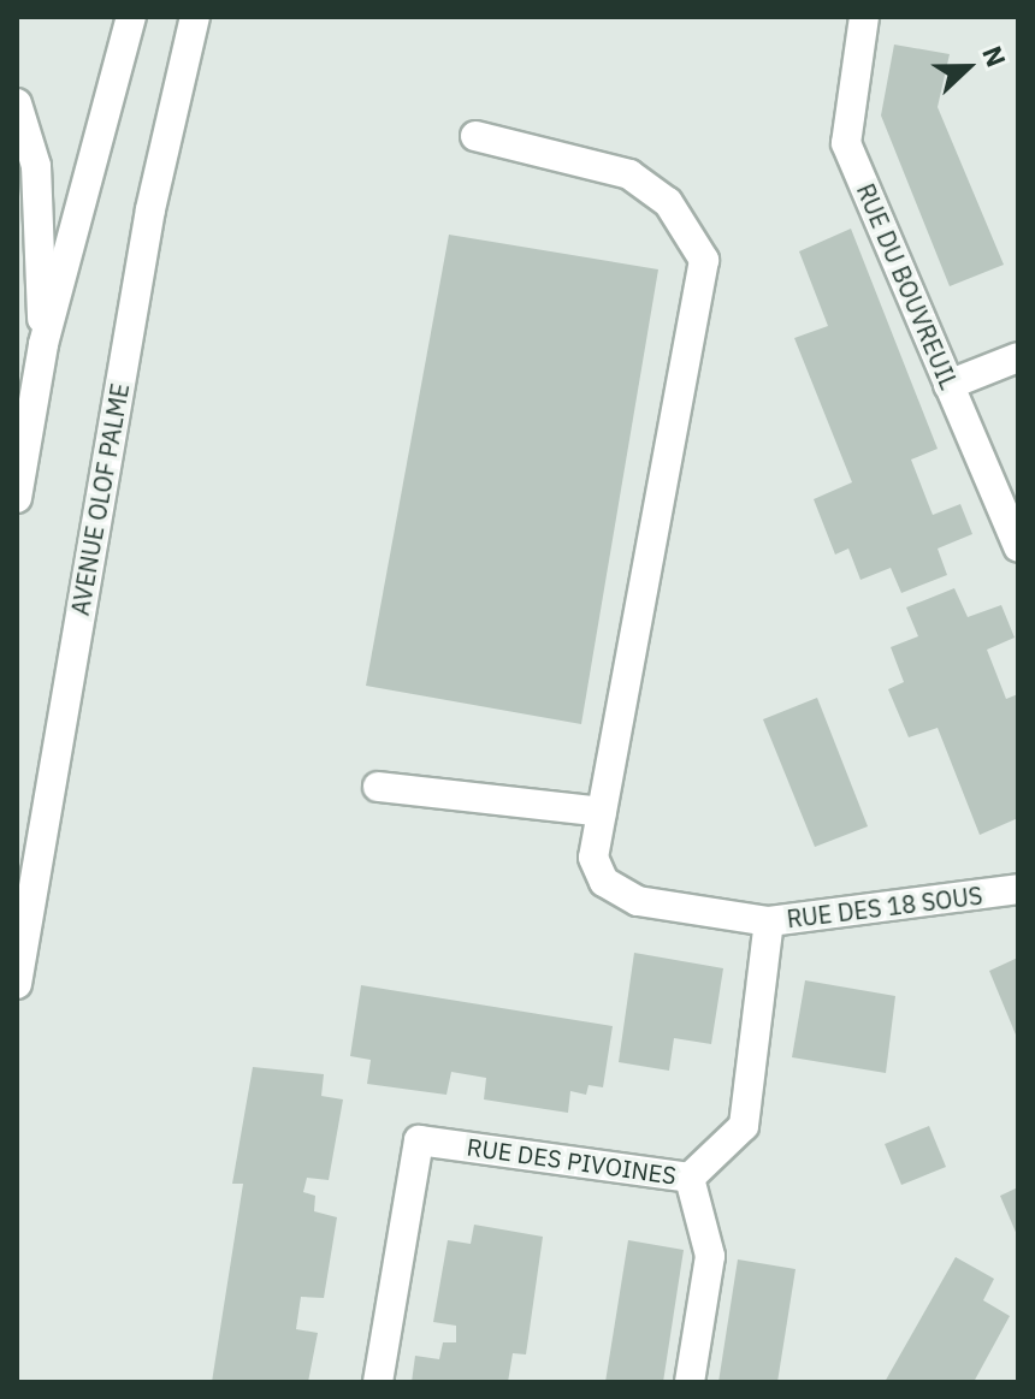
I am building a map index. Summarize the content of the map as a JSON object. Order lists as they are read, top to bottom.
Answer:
{
  "streets": {
    "street": [
      "RUE DU BOUVREUIL",
      "AVENUE OLOF PALME",
      "RUE DES 18 SOUS",
      "RUE DES PIVOINES"
    ]
  },
  "crossings": [
    ["RUE DES 18 SOUS", "RUE DES PIVOINES"]
  ],
  "north": "right"
}
